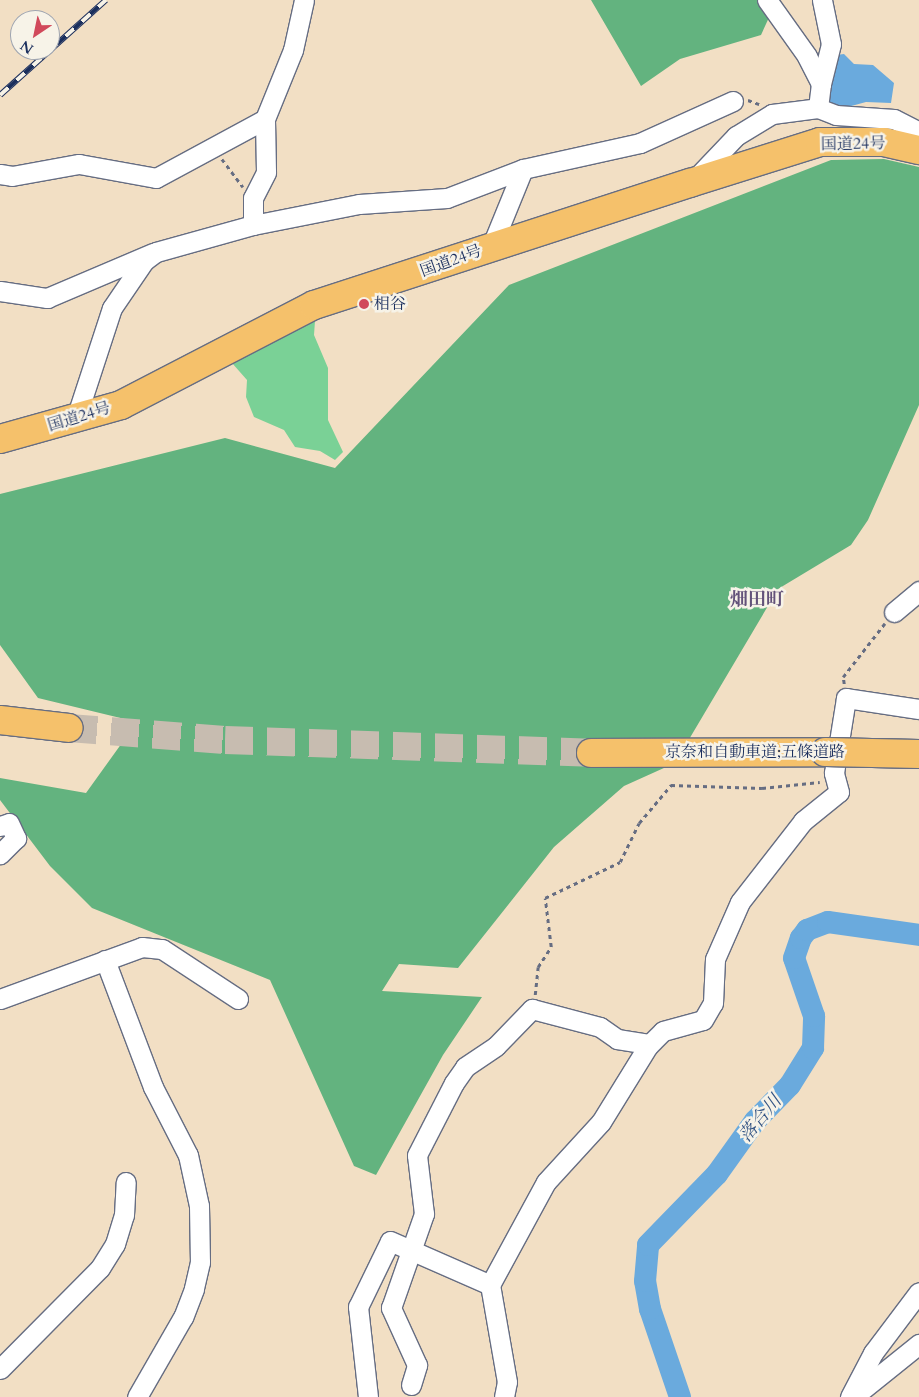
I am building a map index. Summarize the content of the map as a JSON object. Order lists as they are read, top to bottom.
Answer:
{
  "streets": {
    "highway": ["国道24号", "京奈和自動車道;五條道路"]
  },
  "districts": ["畑田町"],
  "water": ["落合川"],
  "places": ["相谷"],
  "north": "bottom left"
}
